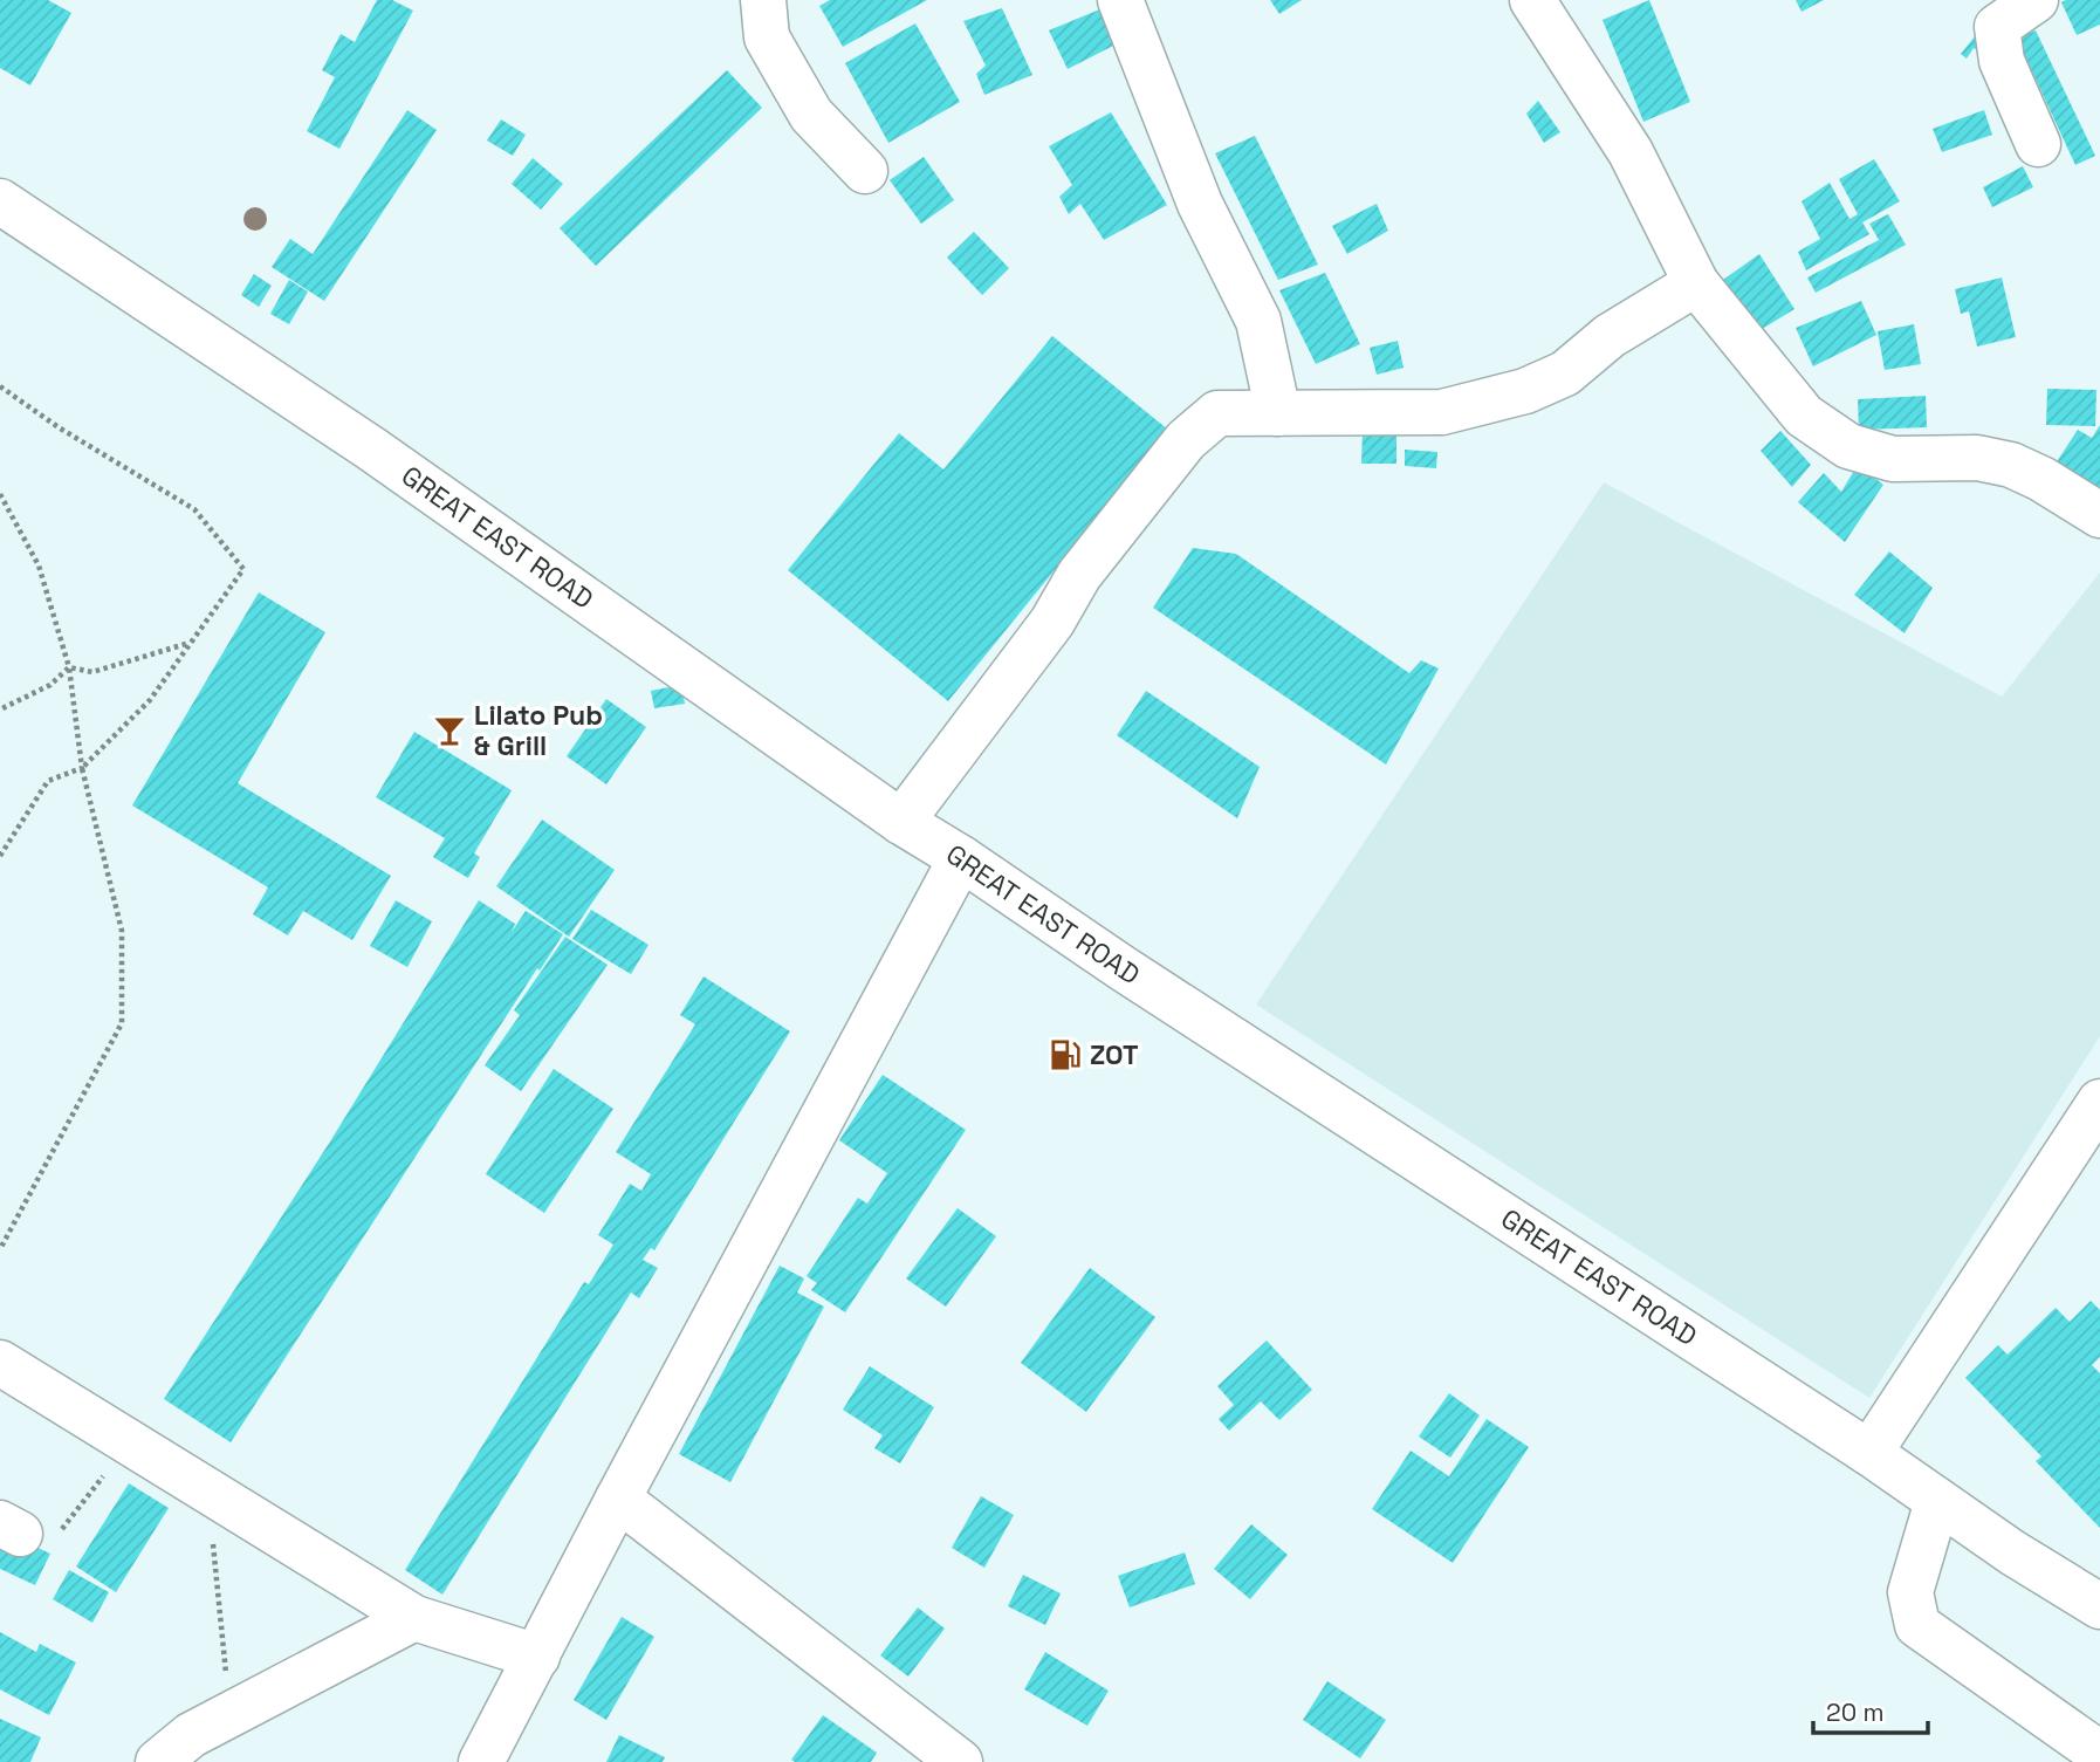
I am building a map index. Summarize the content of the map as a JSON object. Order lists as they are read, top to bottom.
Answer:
{
  "streets": {
    "main road": ["GREAT EAST ROAD"]
  },
  "places": {
    "bar": ["Lilato Pub & Grill"],
    "fuel station": ["ZOT"]
  },
  "scale_bar": "20 m"
}
